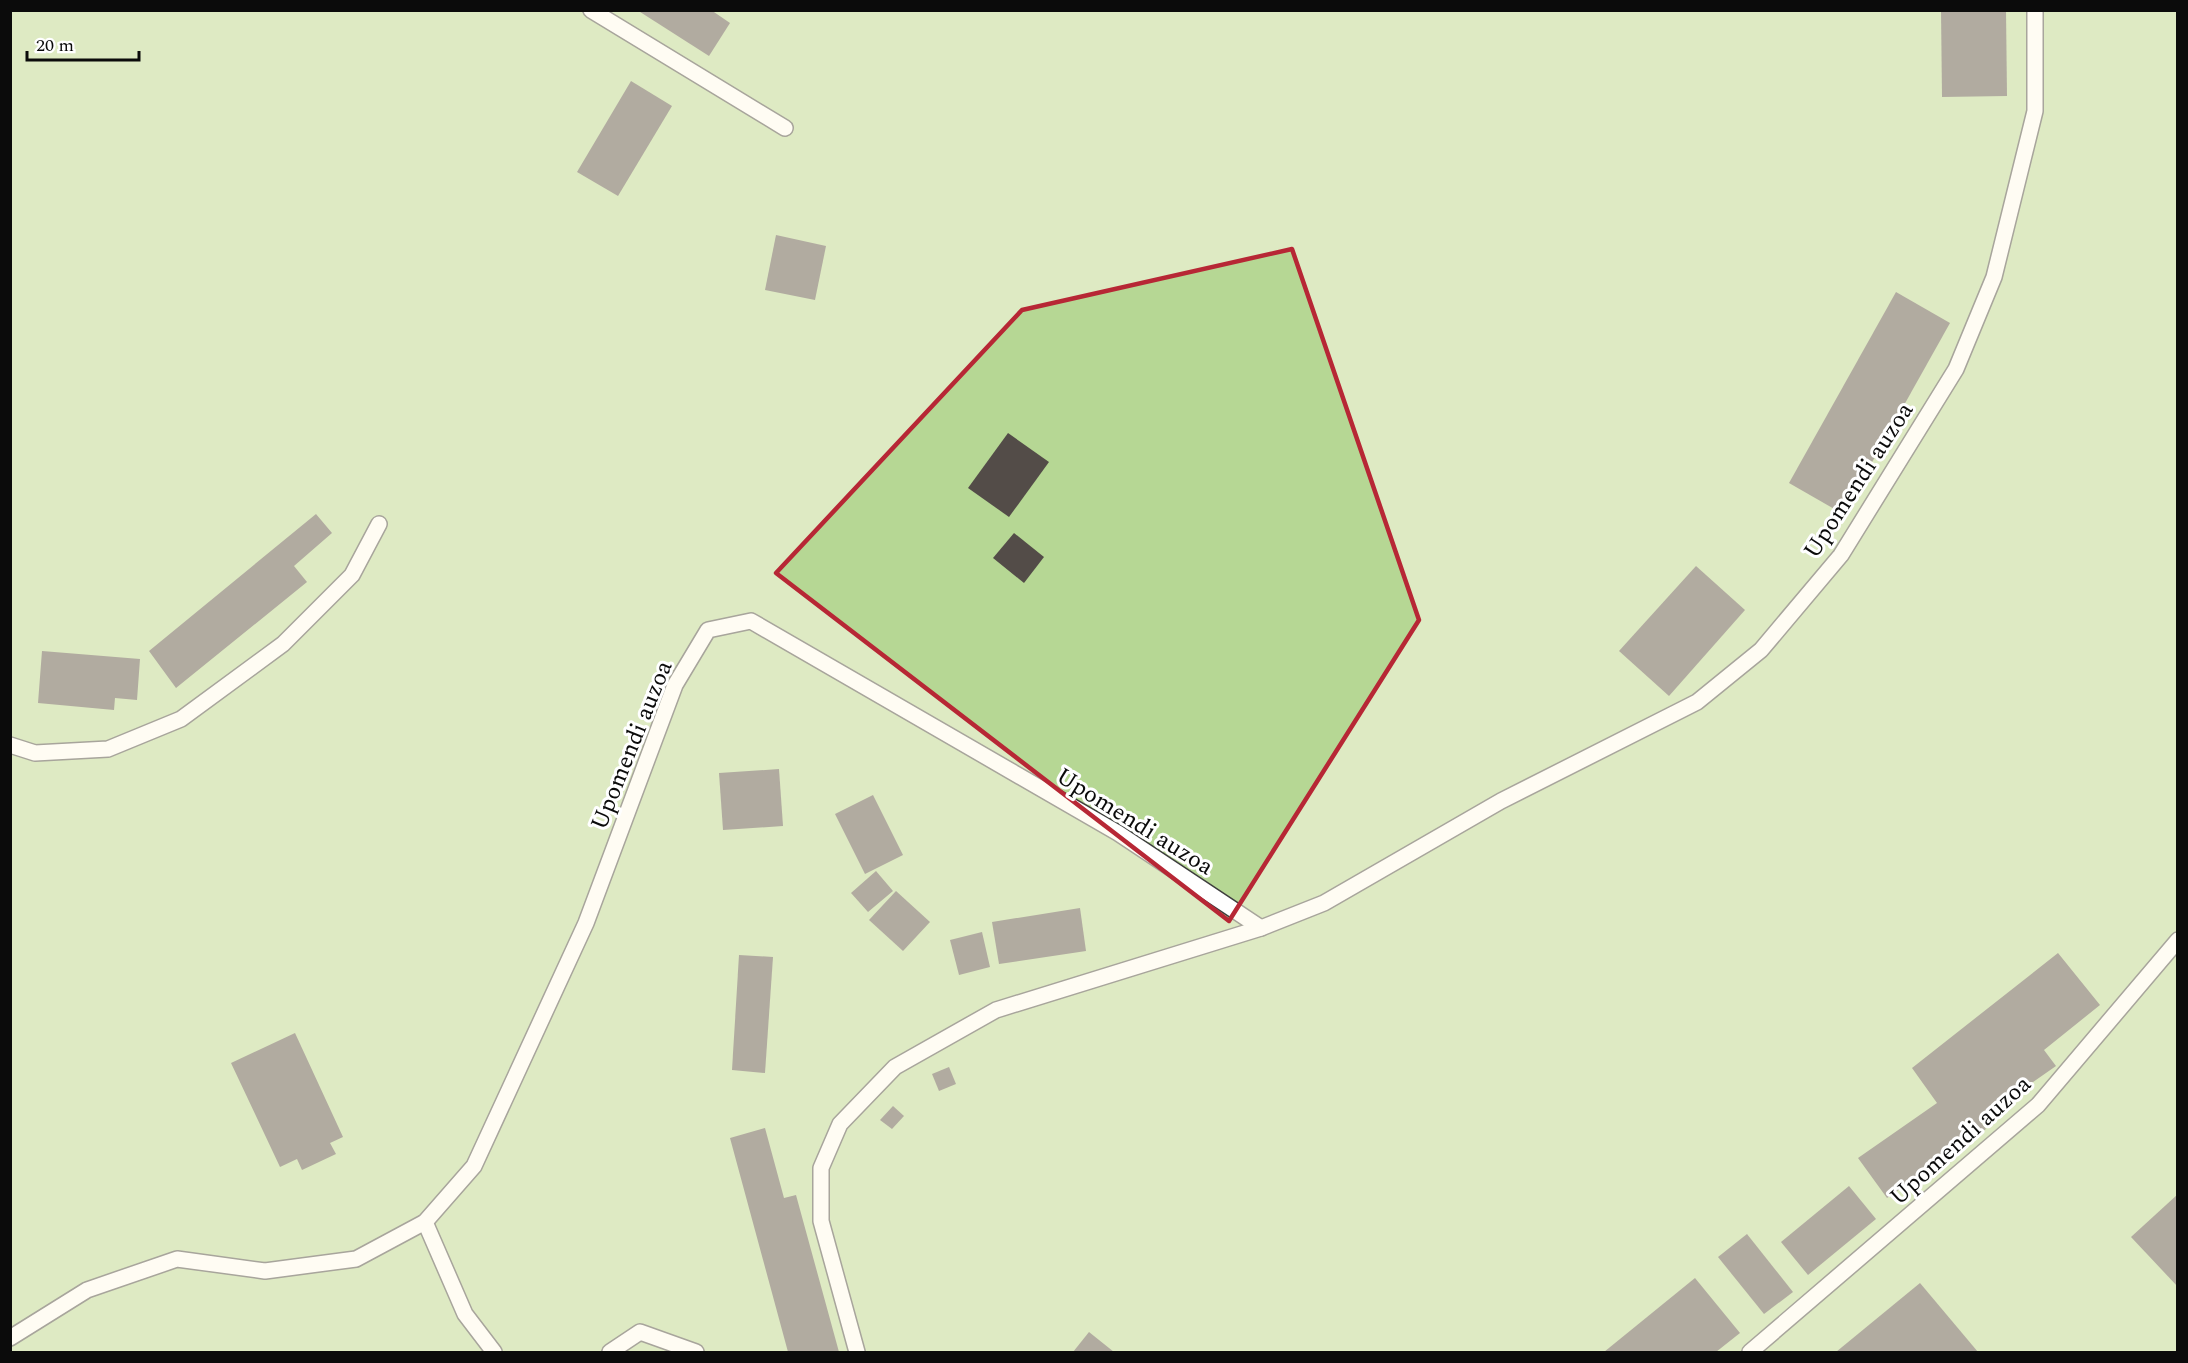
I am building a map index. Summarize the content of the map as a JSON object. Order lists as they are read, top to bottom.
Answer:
{
  "streets": {
    "lane": ["Upomendi auzoa"]
  },
  "scale_bar": "20 m"
}
